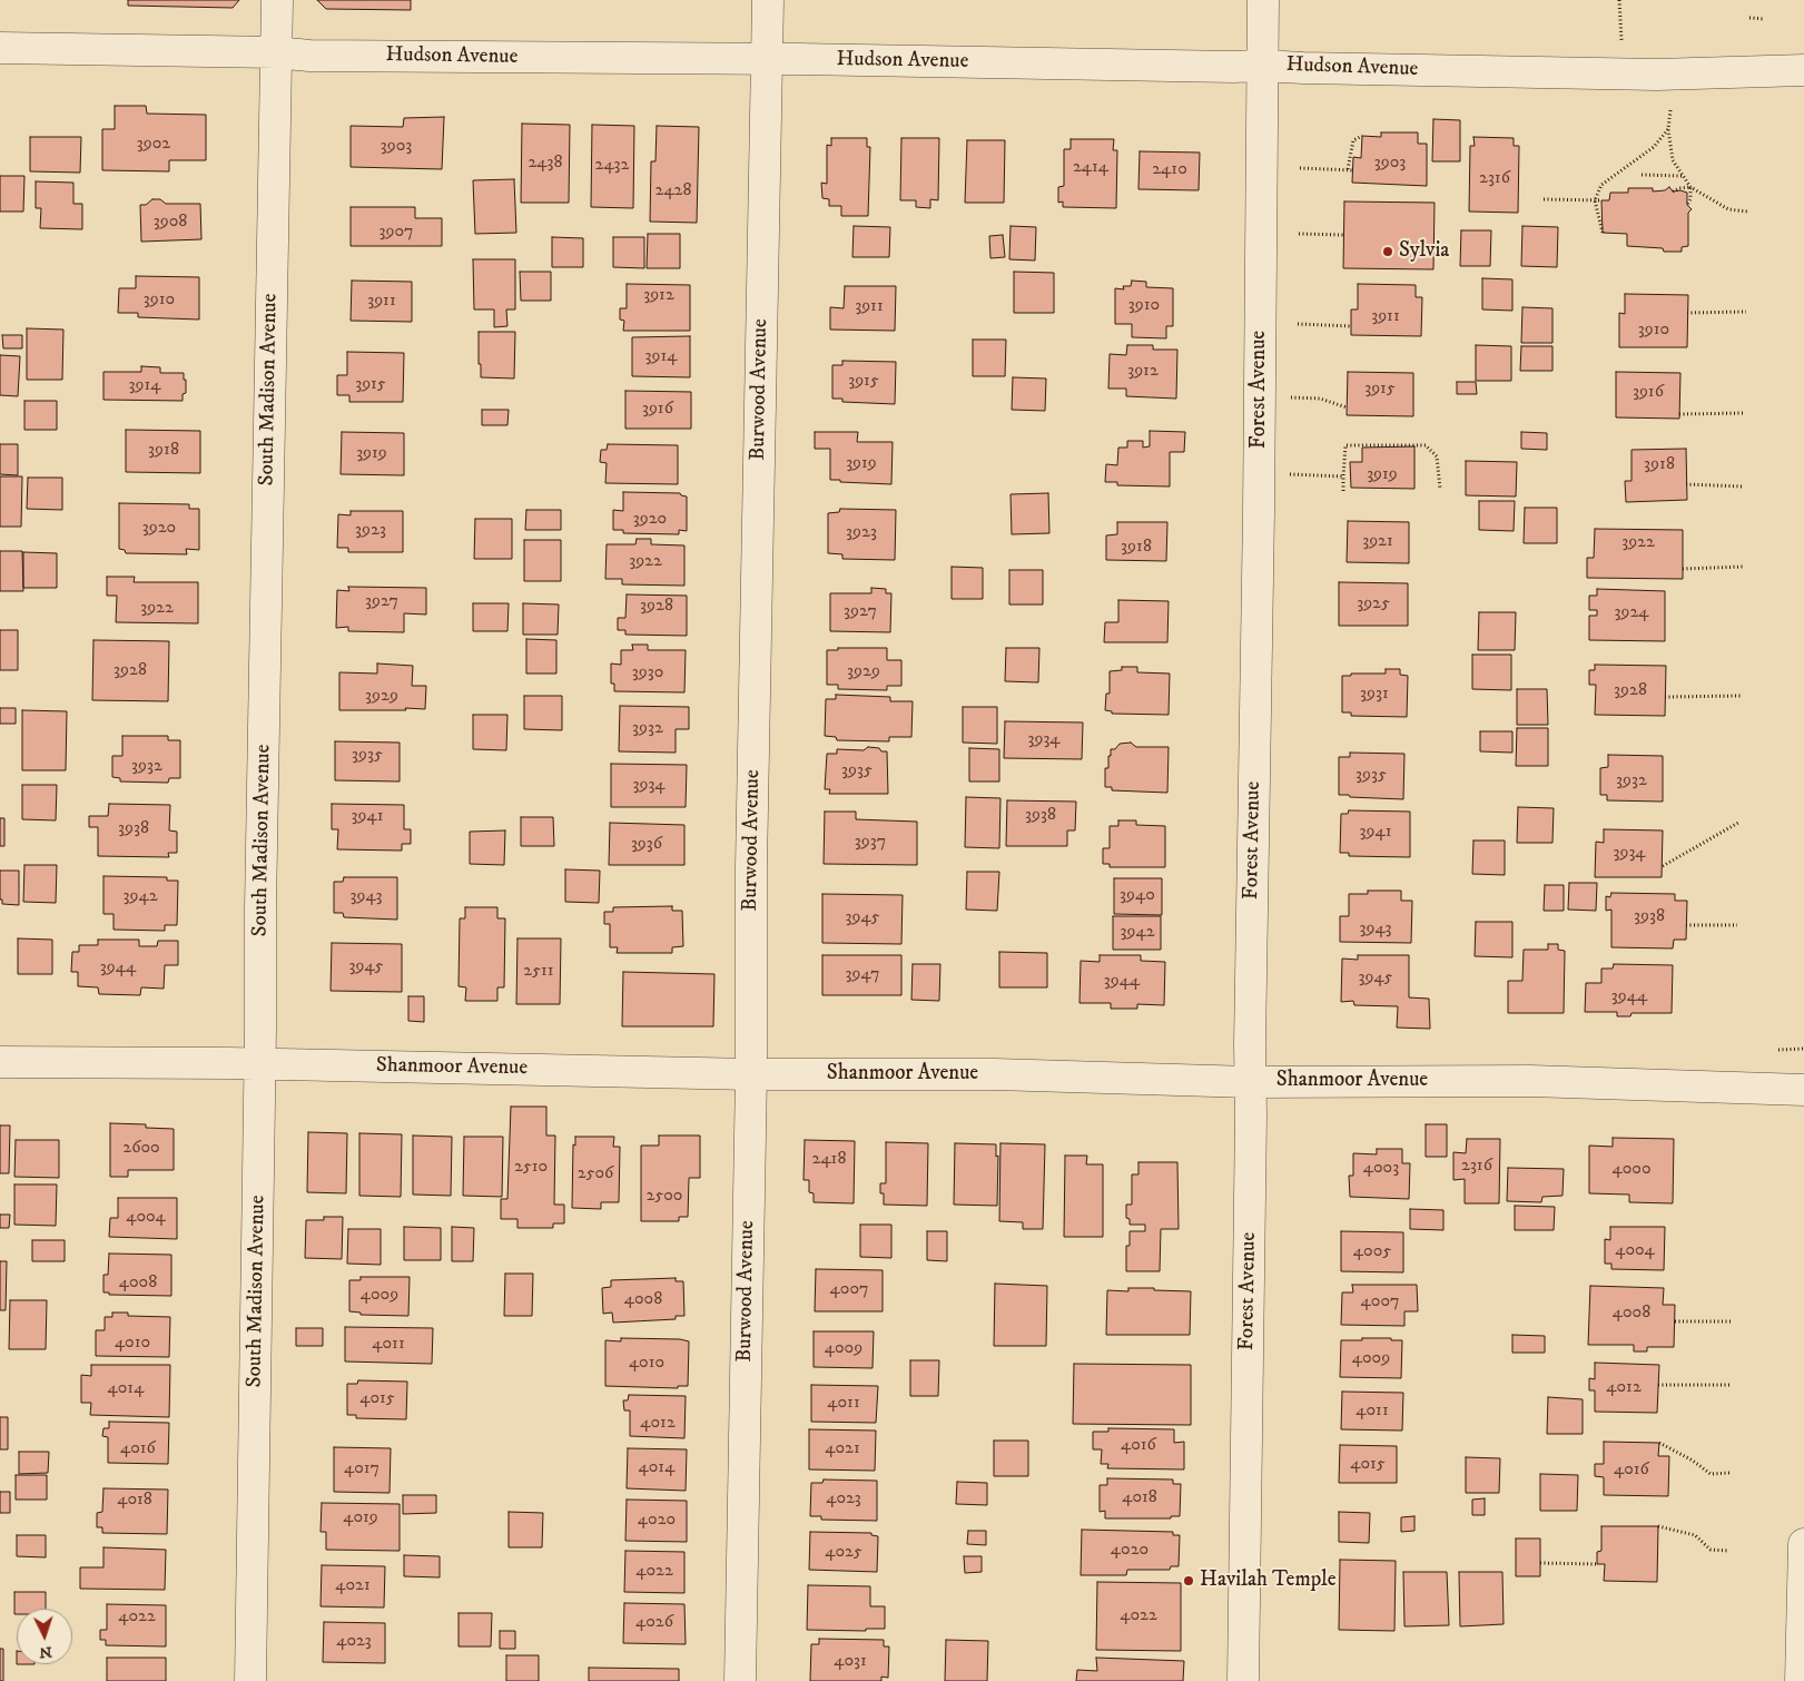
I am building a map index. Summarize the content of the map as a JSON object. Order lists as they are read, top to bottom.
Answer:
{
  "streets": {
    "street": [
      "Hudson Avenue",
      "South Madison Avenue",
      "Burwood Avenue",
      "Forest Avenue",
      "Shanmoor Avenue"
    ]
  },
  "crossings": [
    ["Hudson Avenue", "South Madison Avenue"],
    ["Hudson Avenue", "Burwood Avenue"],
    ["Hudson Avenue", "Forest Avenue"],
    ["South Madison Avenue", "Shanmoor Avenue"],
    ["Burwood Avenue", "Shanmoor Avenue"],
    ["Forest Avenue", "Shanmoor Avenue"]
  ],
  "places": ["Sylvia", "Havilah Temple"],
  "house_numbers": [
    "3902",
    "3903",
    "2438",
    "3903",
    "2432",
    "2414",
    "2410",
    "2316",
    "2428",
    "3908",
    "3907",
    "3912",
    "3910",
    "3911",
    "3910",
    "3911",
    "3911",
    "3910",
    "3914",
    "3912",
    "3915",
    "3915",
    "3914",
    "3915",
    "3916",
    "3916",
    "3918",
    "3919",
    "3919",
    "3918",
    "3919",
    "3920",
    "3920",
    "3923",
    "3923",
    "3921",
    "3922",
    "3918",
    "3922",
    "3927",
    "3925",
    "3928",
    "3922",
    "3927",
    "3924",
    "3928",
    "3929",
    "3930",
    "3928",
    "3931",
    "3929",
    "3932",
    "3934",
    "3935",
    "3932",
    "3935",
    "3935",
    "3932",
    "3934",
    "3938",
    "3941",
    "3938",
    "3941",
    "3937",
    "3936",
    "3934",
    "3940",
    "3942",
    "3943",
    "3938",
    "3945",
    "3943",
    "3942",
    "3945",
    "3944",
    "2511",
    "3947",
    "3945",
    "3944",
    "3944",
    "2600",
    "2418",
    "2316",
    "2510",
    "4003",
    "4000",
    "2506",
    "2500",
    "4004",
    "4004",
    "4005",
    "4008",
    "4007",
    "4009",
    "4008",
    "4007",
    "4008",
    "4010",
    "4011",
    "4009",
    "4009",
    "4010",
    "4012",
    "4014",
    "4015",
    "4011",
    "4011",
    "4012",
    "4016",
    "4016",
    "4021",
    "4015",
    "4014",
    "4017",
    "4016",
    "4018",
    "4023",
    "4018",
    "4019",
    "4020",
    "4020",
    "4025",
    "4022",
    "4021",
    "4022",
    "4022",
    "4026",
    "4023",
    "4031"
  ],
  "north": "bottom"
}
